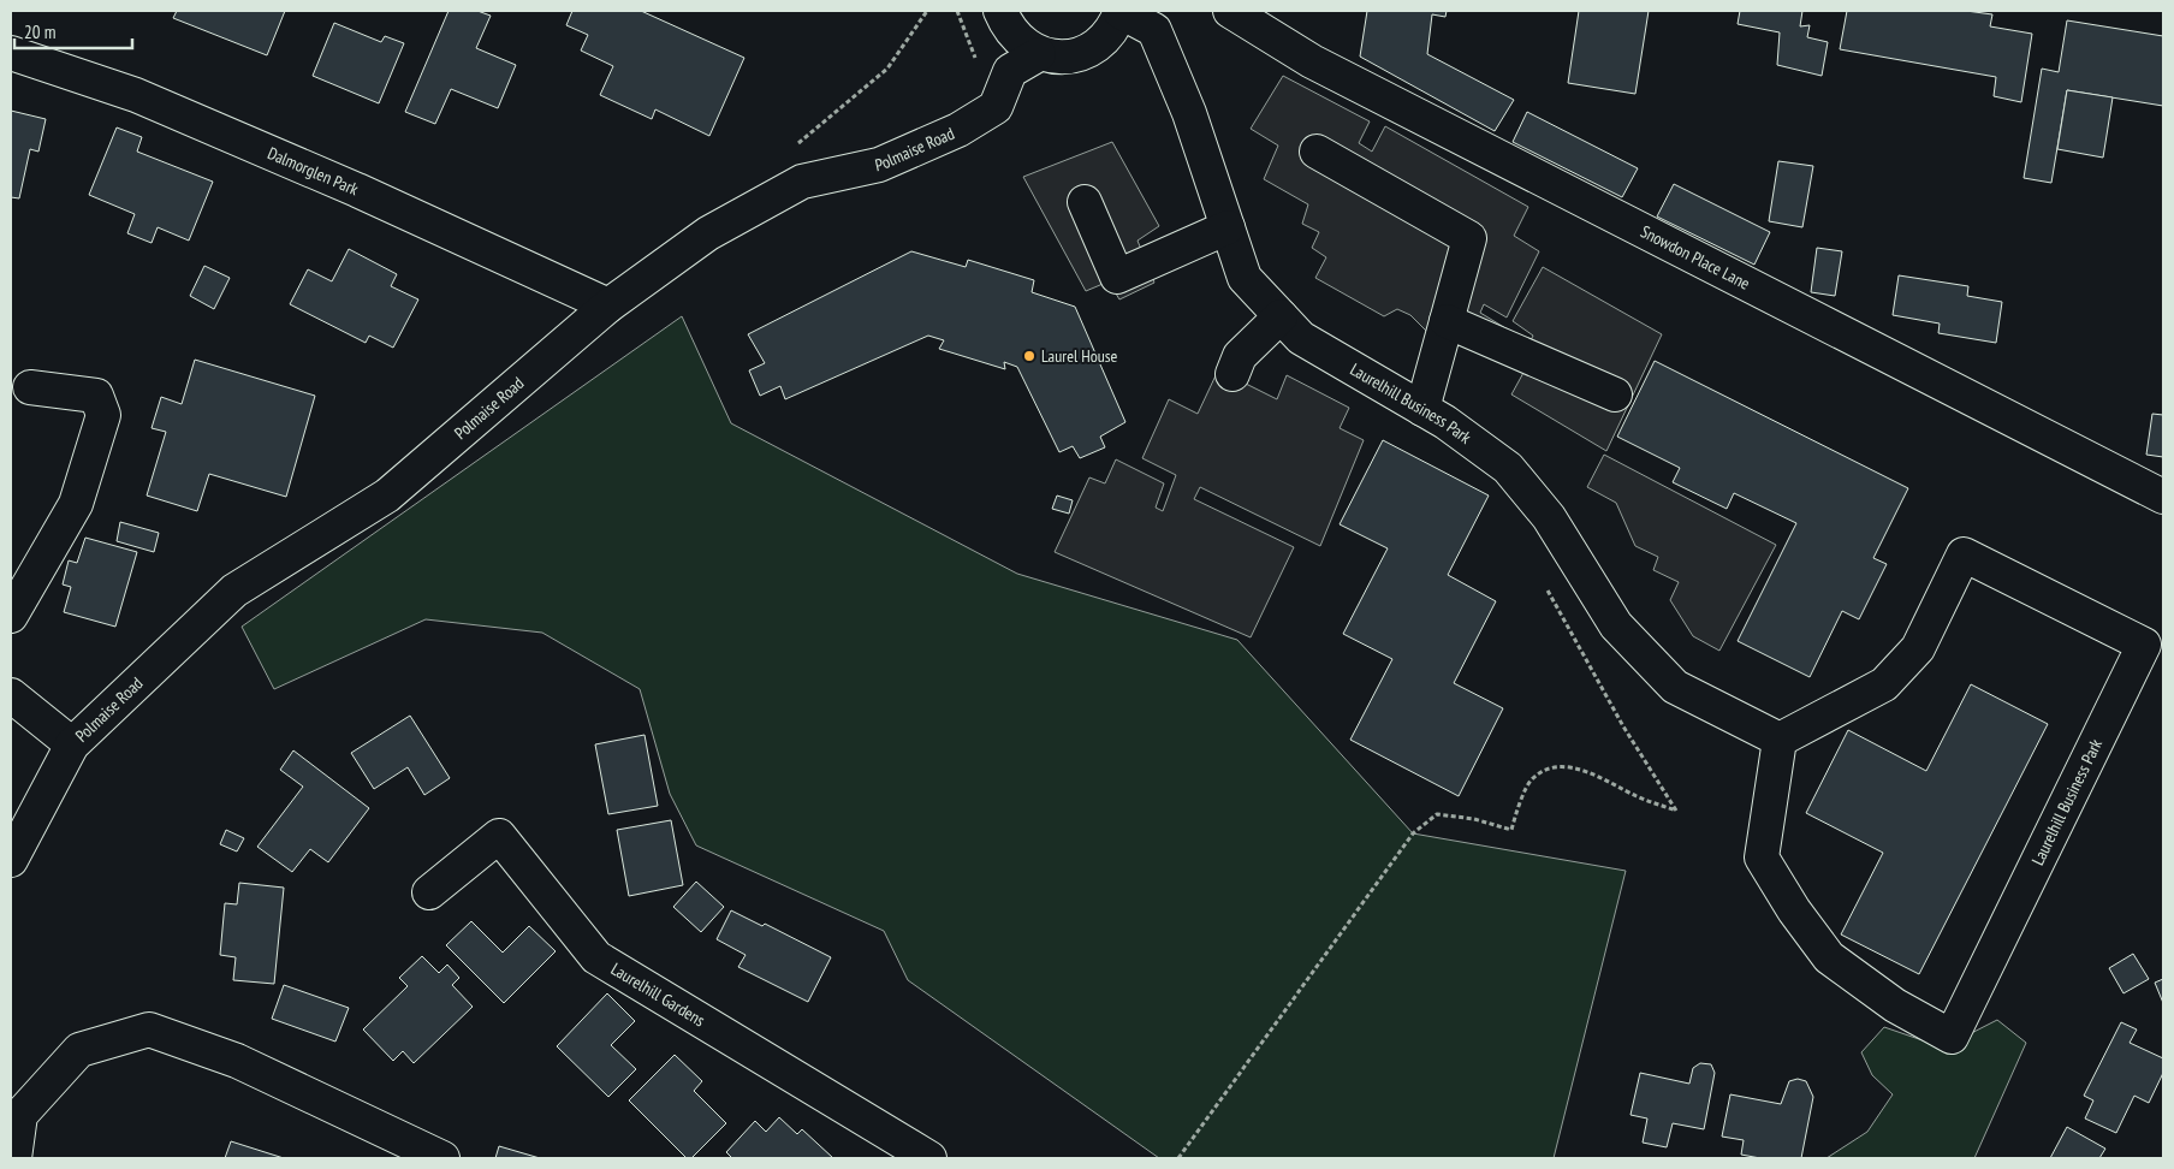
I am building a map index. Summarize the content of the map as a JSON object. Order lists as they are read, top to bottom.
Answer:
{
  "streets": {
    "street": [
      "Polmaise Road",
      "Dalmorglen Park",
      "Snowdon Place Lane",
      "Laurelhill Business Park",
      "Laurelhill Gardens"
    ]
  },
  "crossings": [
    ["Polmaise Road", "Dalmorglen Park"]
  ],
  "places": ["Laurel House"],
  "scale_bar": "20 m"
}
